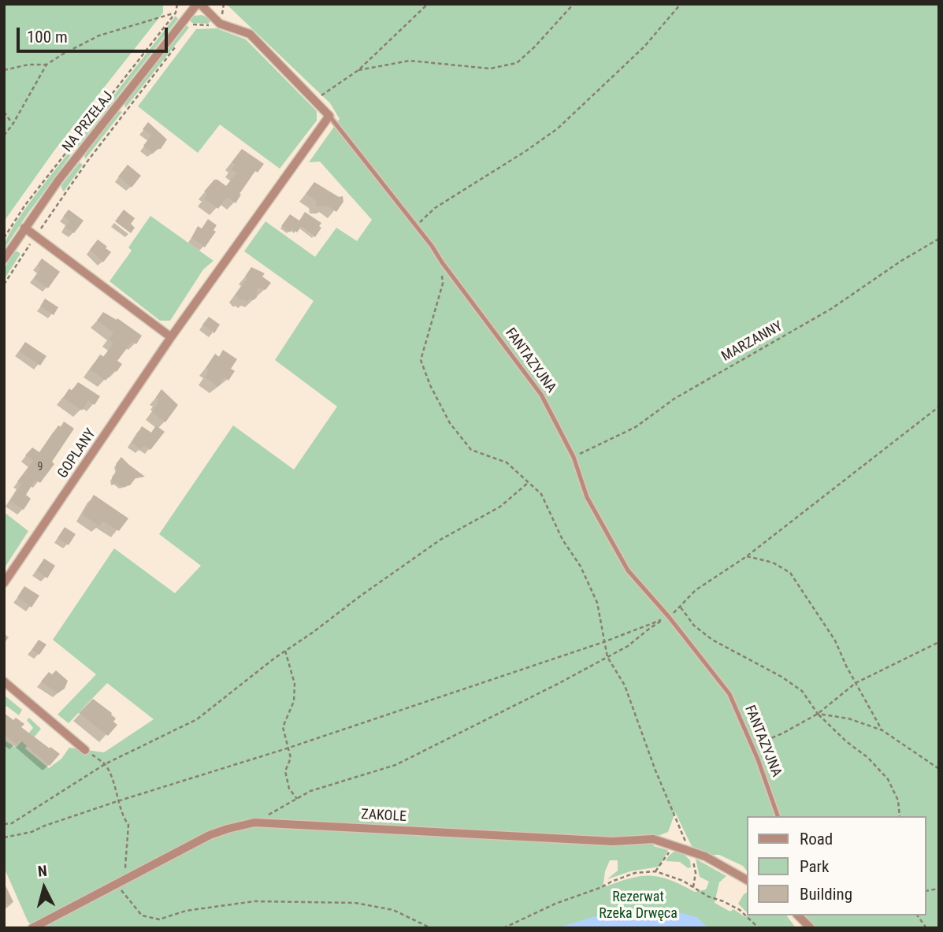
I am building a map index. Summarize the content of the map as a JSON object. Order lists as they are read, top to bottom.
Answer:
{
  "streets": {
    "street": [
      "NA PRZEŁAJ",
      "FANTAZYJNA",
      "GOPLANY",
      "ZAKOLE"
    ],
    "path": ["MARZANNY"]
  },
  "crossings": [
    ["NA PRZEŁAJ", "FANTAZYJNA"],
    ["MARZANNY", "FANTAZYJNA"],
    ["FANTAZYJNA", "GOPLANY"]
  ],
  "parks": ["Rezerwat Rzeka Drwęca"],
  "house_numbers": ["9"],
  "legend": ["Road", "Park", "Building"],
  "scale_bar": "100 m",
  "north": "top"
}
